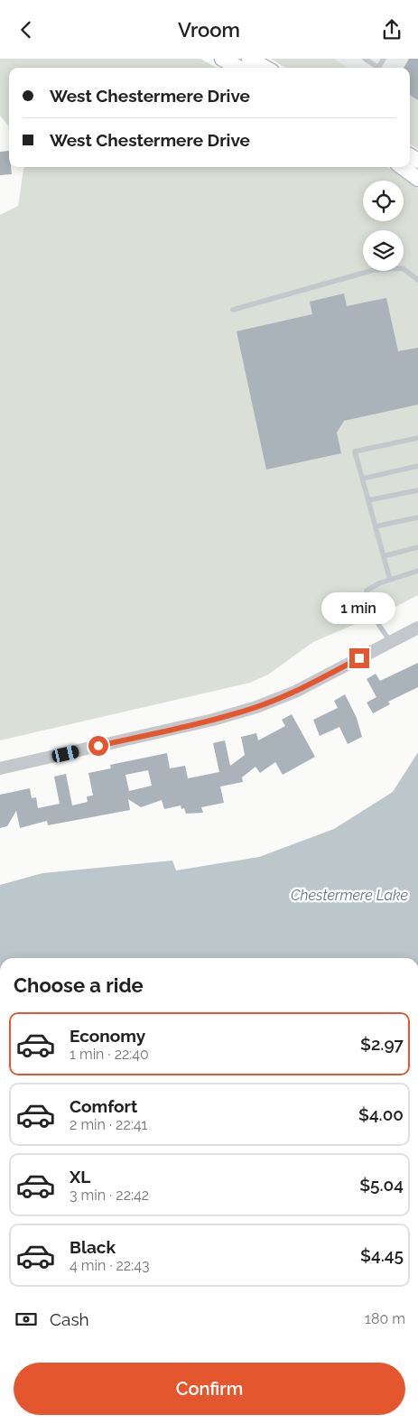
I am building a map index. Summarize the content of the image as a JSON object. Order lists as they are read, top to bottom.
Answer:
{
  "water": ["Chestermere Lake"],
  "page": {
    "header": "Vroom",
    "banner": ["West Chestermere Drive", "West Chestermere Drive"],
    "bubble": "1 min",
    "heading": "Choose a ride",
    "list": [
      {
        "name": "Economy",
        "note": "1 min · 22:40",
        "value": "$2.97"
      },
      {
        "name": "Comfort",
        "note": "2 min · 22:41",
        "value": "$4.00"
      },
      {
        "name": "XL",
        "note": "3 min · 22:42",
        "value": "$5.04"
      },
      {
        "name": "Black",
        "note": "4 min · 22:43",
        "value": "$4.45"
      }
    ],
    "pay": ["Cash", "180 m"],
    "buttons": "Confirm"
  }
}
